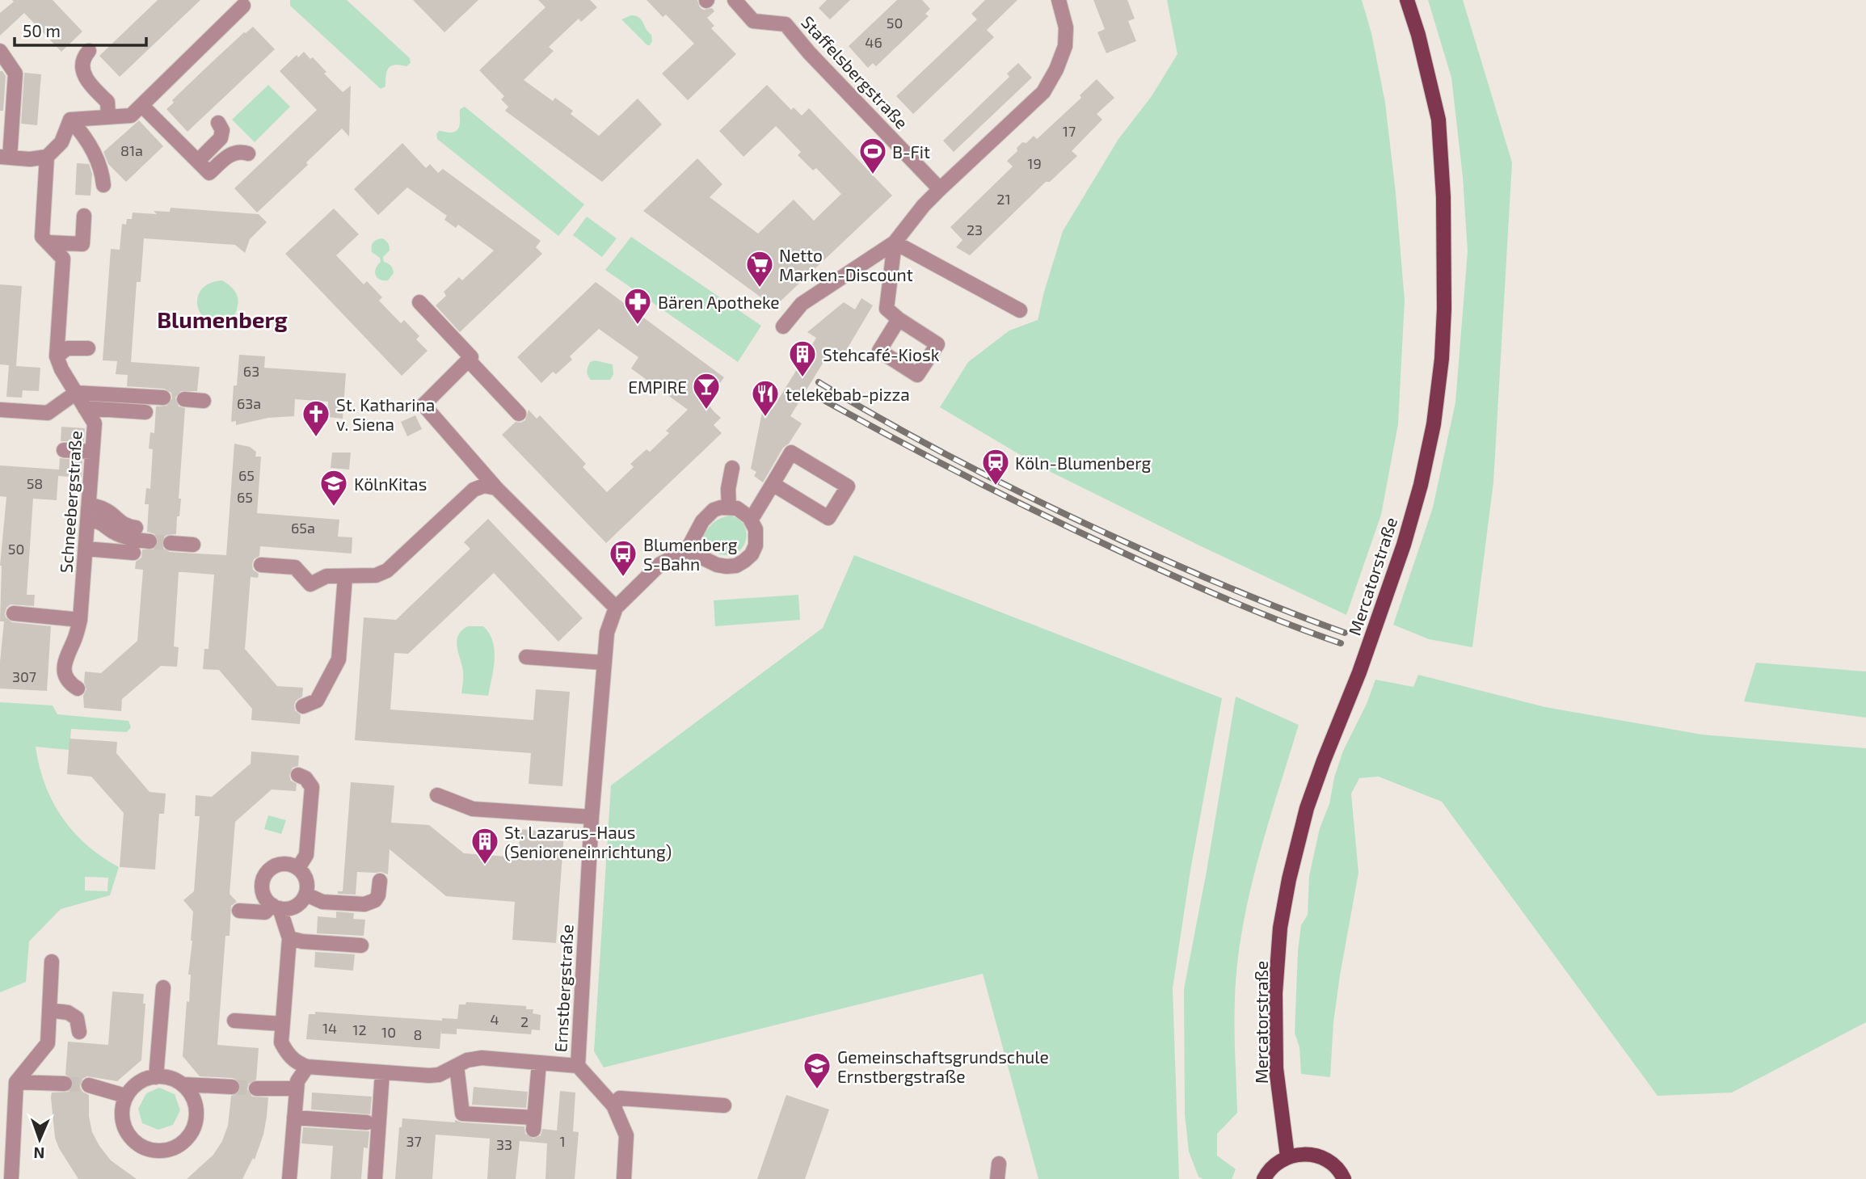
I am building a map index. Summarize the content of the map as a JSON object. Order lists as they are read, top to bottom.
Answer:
{
  "streets": {
    "main road": ["Mercatorstraße"],
    "street": ["Staffelsbergstraße", "Schneebergstraße", "Ernstbergstraße"]
  },
  "districts": ["Blumenberg"],
  "places": {
    "sports": ["B-Fit"],
    "supermarket": ["Netto Marken-Discount"],
    "pharmacy": ["Bären Apotheke"],
    "building": ["Stehcafé-Kiosk", "St. Lazarus-Haus (Senioreneinrichtung)"],
    "bar": ["EMPIRE"],
    "restaurant": ["telekebab-pizza"],
    "church": ["St. Katharina v. Siena"],
    "station": ["Köln-Blumenberg"],
    "school or university": ["KölnKitas", "Gemeinschaftsgrundschule Ernstbergstraße"],
    "bus stop": ["Blumenberg S-Bahn"]
  },
  "house_numbers": [
    "50",
    "46",
    "17",
    "81a",
    "19",
    "21",
    "23",
    "63",
    "63a",
    "65",
    "58",
    "65",
    "65a",
    "50",
    "307",
    "4",
    "2",
    "14",
    "12",
    "10",
    "8",
    "37",
    "1",
    "33"
  ],
  "scale_bar": "50 m",
  "north": "bottom"
}
